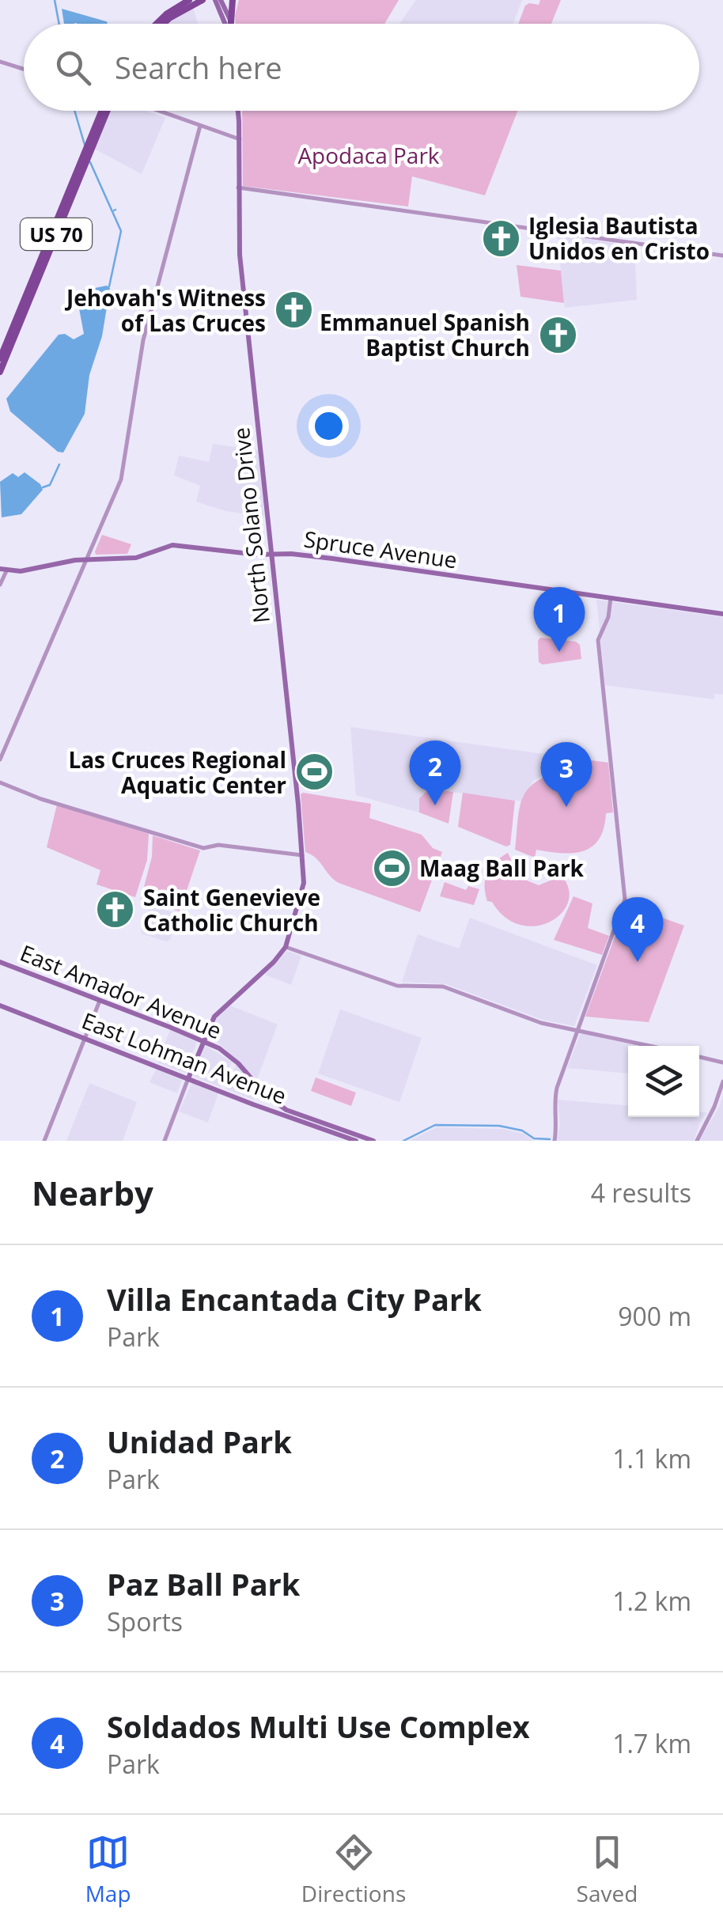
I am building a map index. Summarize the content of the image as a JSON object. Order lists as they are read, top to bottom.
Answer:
{
  "streets": {
    "main road": [
      "US 70",
      "North Solano Drive",
      "Spruce Avenue",
      "East Amador Avenue",
      "East Lohman Avenue"
    ]
  },
  "crossings": [
    ["North Solano Drive", "Spruce Avenue"],
    ["East Amador Avenue", "East Lohman Avenue"]
  ],
  "parks": ["Apodaca Park"],
  "places": {
    "church": [
      "Iglesia Bautista Unidos en Cristo",
      "Jehovah's Witness of Las Cruces",
      "Emmanuel Spanish Baptist Church",
      "Saint Genevieve Catholic Church"
    ],
    "sports": ["Las Cruces Regional Aquatic Center", "Maag Ball Park"]
  },
  "page": {
    "search": "Search here",
    "pins": [
      "1",
      "2",
      "3",
      "4"
    ],
    "heading": ["Nearby", "4 results"],
    "list": [
      {
        "mark": "1",
        "name": "Villa Encantada City Park",
        "note": "Park",
        "value": "900 m"
      },
      {
        "mark": "2",
        "name": "Unidad Park",
        "note": "Park",
        "value": "1.1 km"
      },
      {
        "mark": "3",
        "name": "Paz Ball Park",
        "note": "Sports",
        "value": "1.2 km"
      },
      {
        "mark": "4",
        "name": "Soldados Multi Use Complex",
        "note": "Park",
        "value": "1.7 km"
      }
    ],
    "nav": ["Map", "Directions", "Saved"]
  }
}
